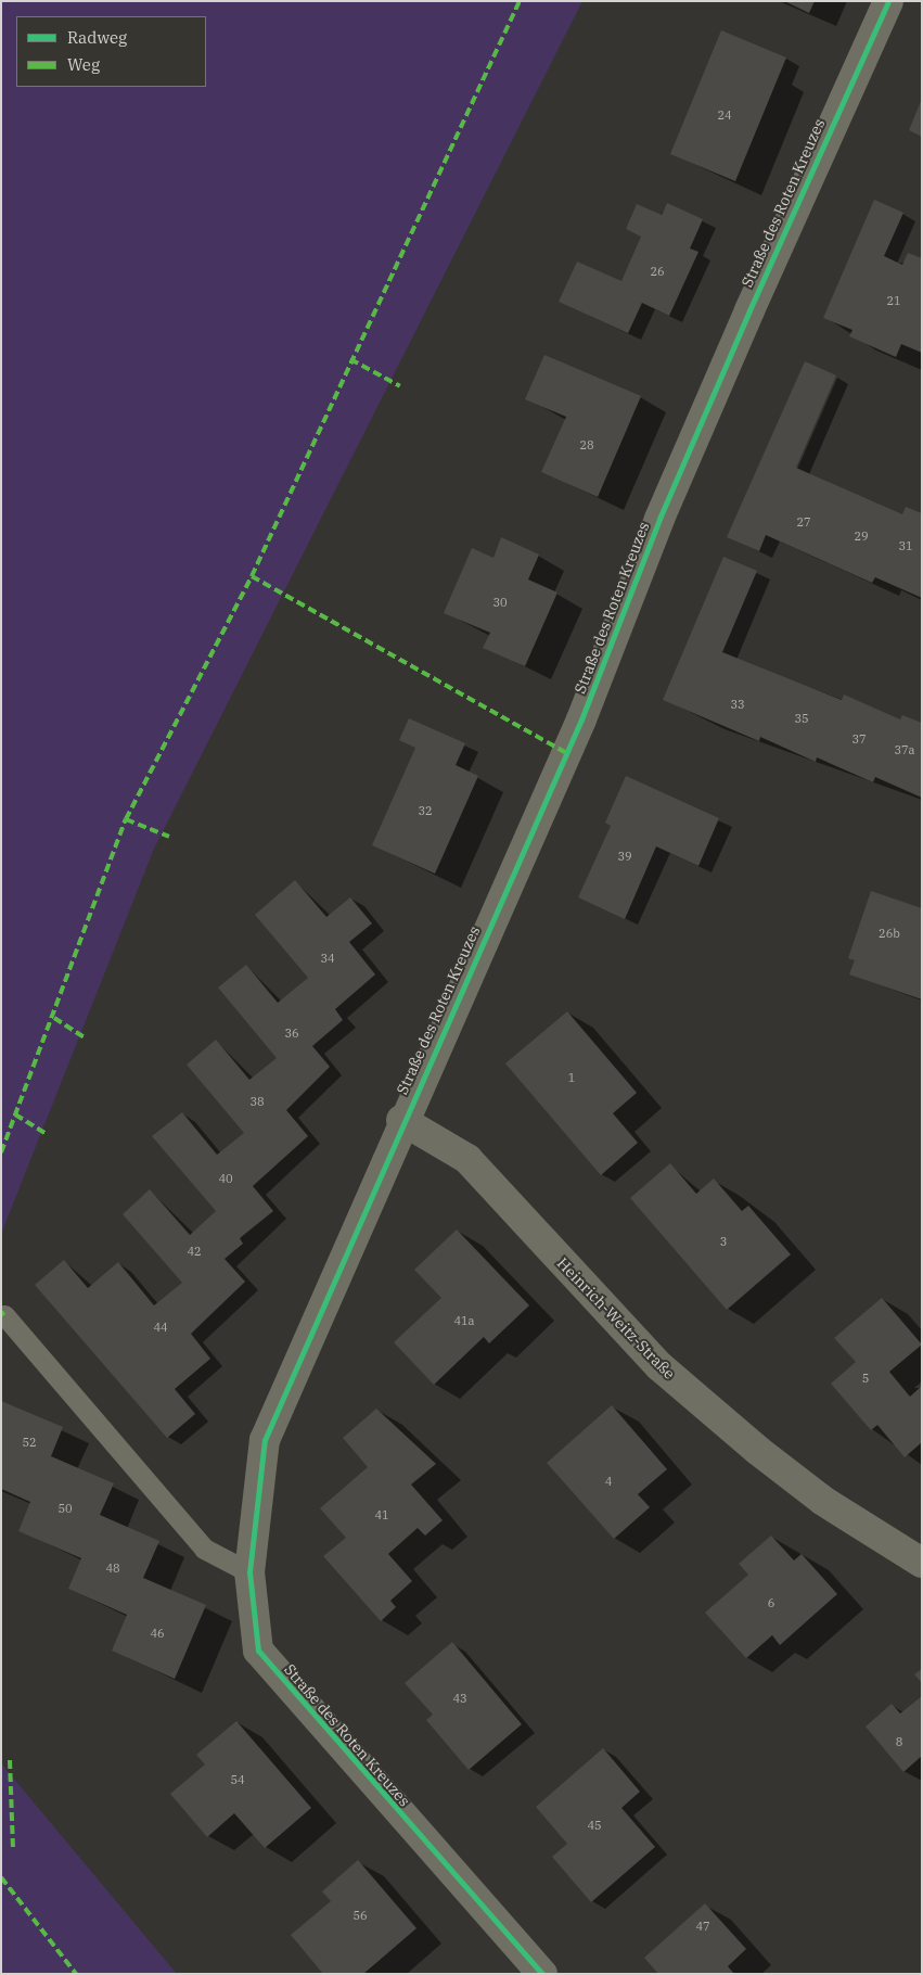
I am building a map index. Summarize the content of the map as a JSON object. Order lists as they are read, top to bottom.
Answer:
{
  "streets": {
    "street": ["Straße des Roten Kreuzes", "Heinrich-Weitz-Straße"]
  },
  "crossings": [
    ["Straße des Roten Kreuzes", "Heinrich-Weitz-Straße"]
  ],
  "house_numbers": [
    "24",
    "26",
    "21",
    "28",
    "27",
    "29",
    "31",
    "30",
    "33",
    "35",
    "37",
    "37a",
    "32",
    "39",
    "26b",
    "34",
    "36",
    "1",
    "38",
    "40",
    "3",
    "42",
    "41a",
    "44",
    "5",
    "52",
    "4",
    "50",
    "41",
    "48",
    "6",
    "46",
    "43",
    "8",
    "54",
    "45",
    "56",
    "47"
  ],
  "legend": ["Radweg", "Weg"]
}
